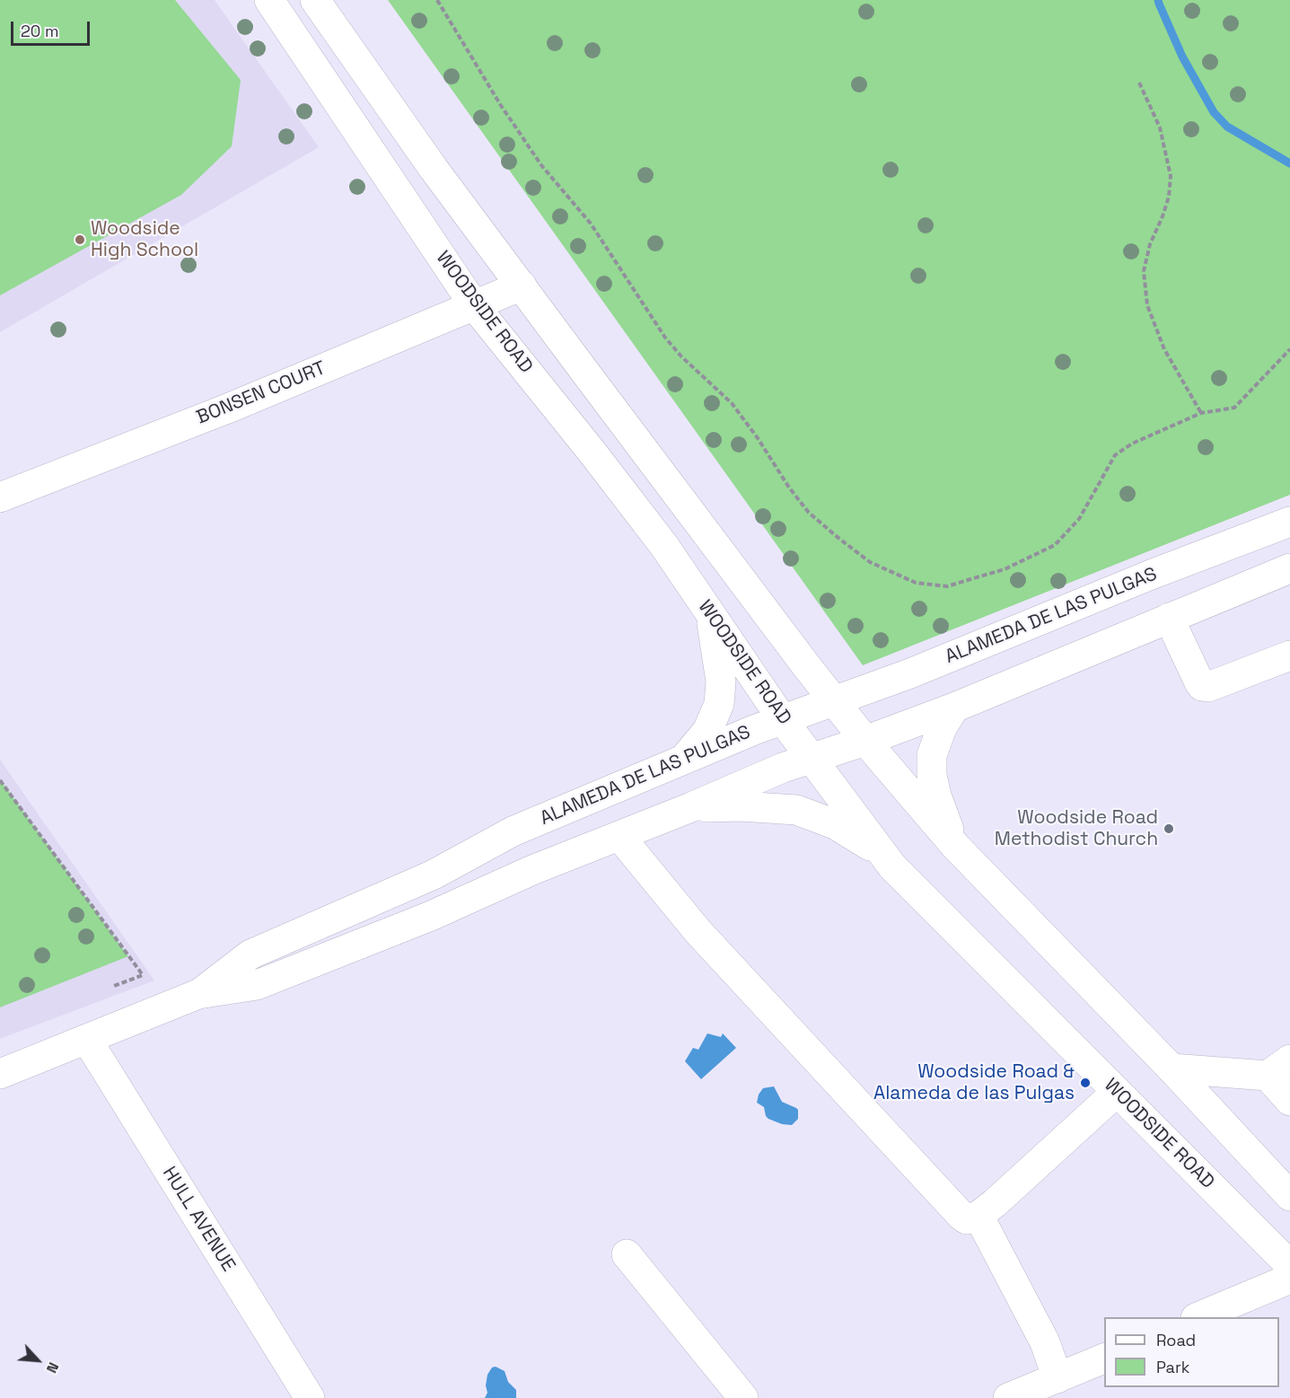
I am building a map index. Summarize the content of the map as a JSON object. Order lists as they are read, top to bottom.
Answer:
{
  "streets": {
    "main road": [
      "WOODSIDE ROAD",
      "BONSEN COURT",
      "ALAMEDA DE LAS PULGAS",
      "HULL AVENUE"
    ]
  },
  "crossings": [
    ["WOODSIDE ROAD", "BONSEN COURT"],
    ["WOODSIDE ROAD", "ALAMEDA DE LAS PULGAS"],
    ["ALAMEDA DE LAS PULGAS", "HULL AVENUE"]
  ],
  "places": ["Woodside High School", "Woodside Road Methodist Church", "Woodside Road & Alameda de las Pulgas"],
  "legend": ["Road", "Park"],
  "scale_bar": "20 m",
  "north": "bottom right"
}
